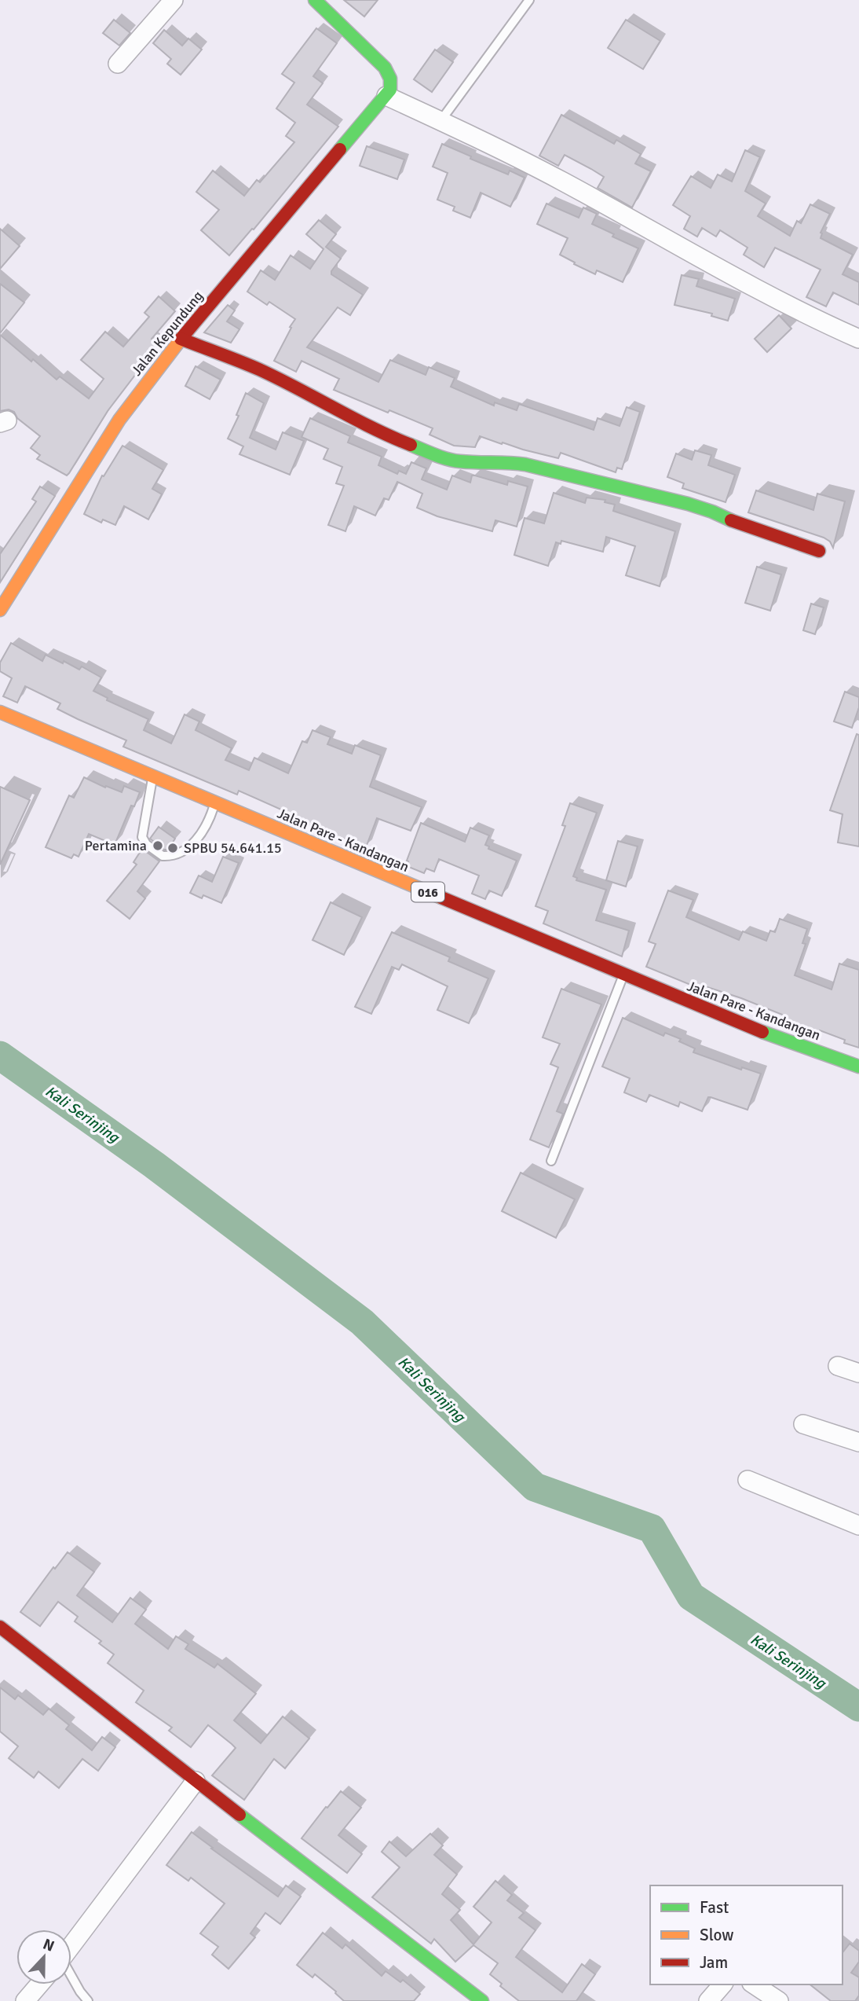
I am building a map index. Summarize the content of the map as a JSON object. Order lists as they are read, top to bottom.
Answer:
{
  "streets": {
    "street": ["Jalan Kepundung", "Jalan Pare - Kandangan", "016"]
  },
  "water": ["Kali Serinjing"],
  "places": ["Pertamina", "SPBU 54.641.15"],
  "legend": ["Fast", "Slow", "Jam"],
  "north": "top"
}
